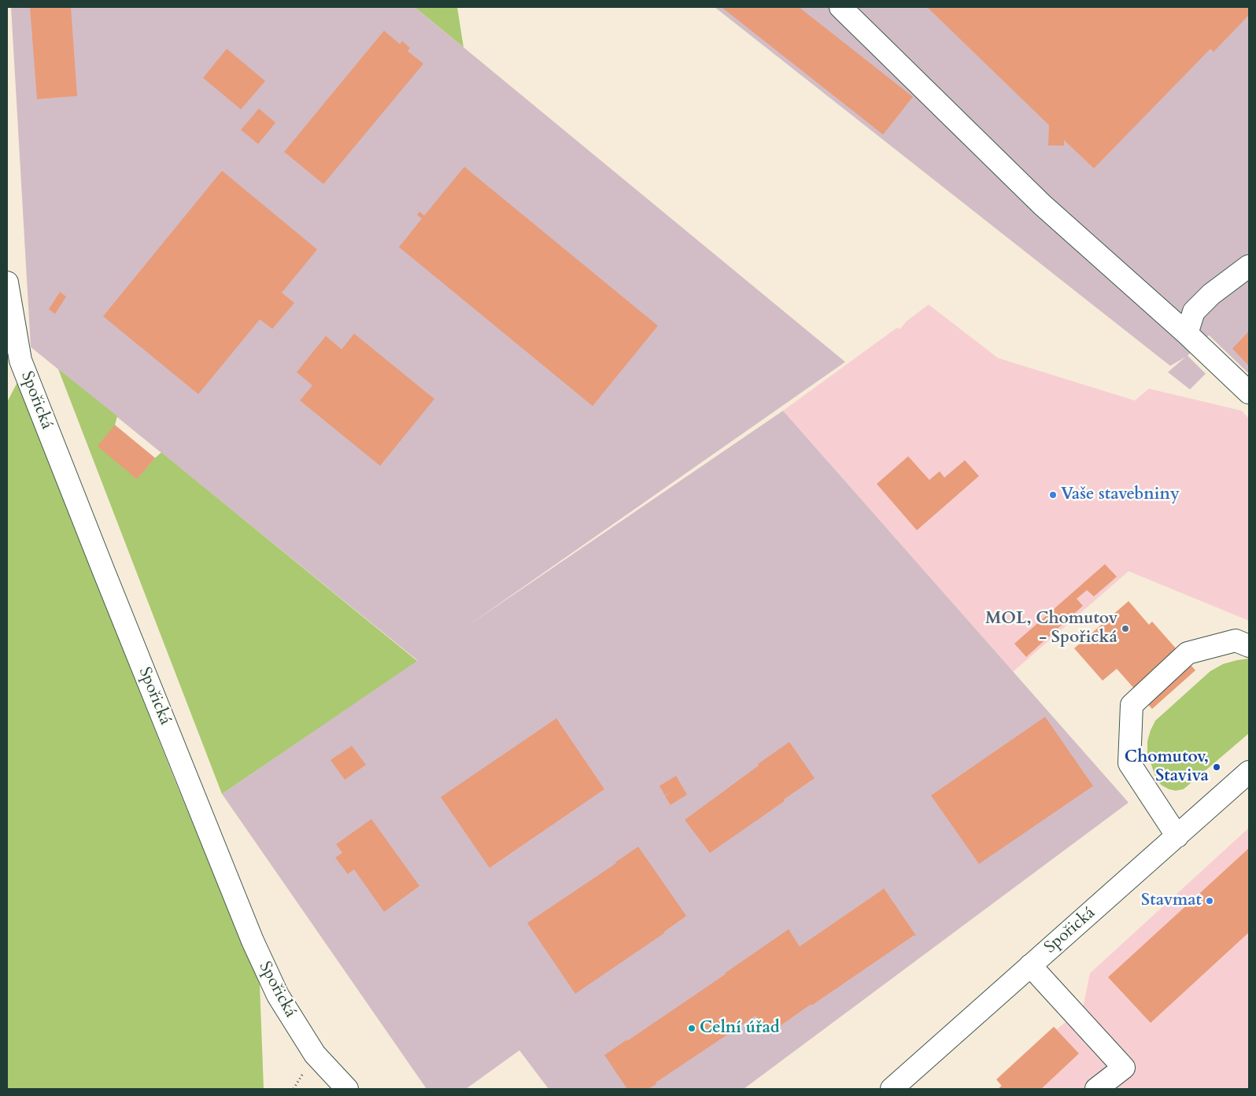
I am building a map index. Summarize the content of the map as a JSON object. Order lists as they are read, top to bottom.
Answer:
{
  "streets": {
    "street": ["Spořická"]
  },
  "places": [
    "Vaše stavebniny",
    "MOL, Chomutov - Spořická",
    "Chomutov, Staviva",
    "Stavmat",
    "Celní úřad"
  ]
}
